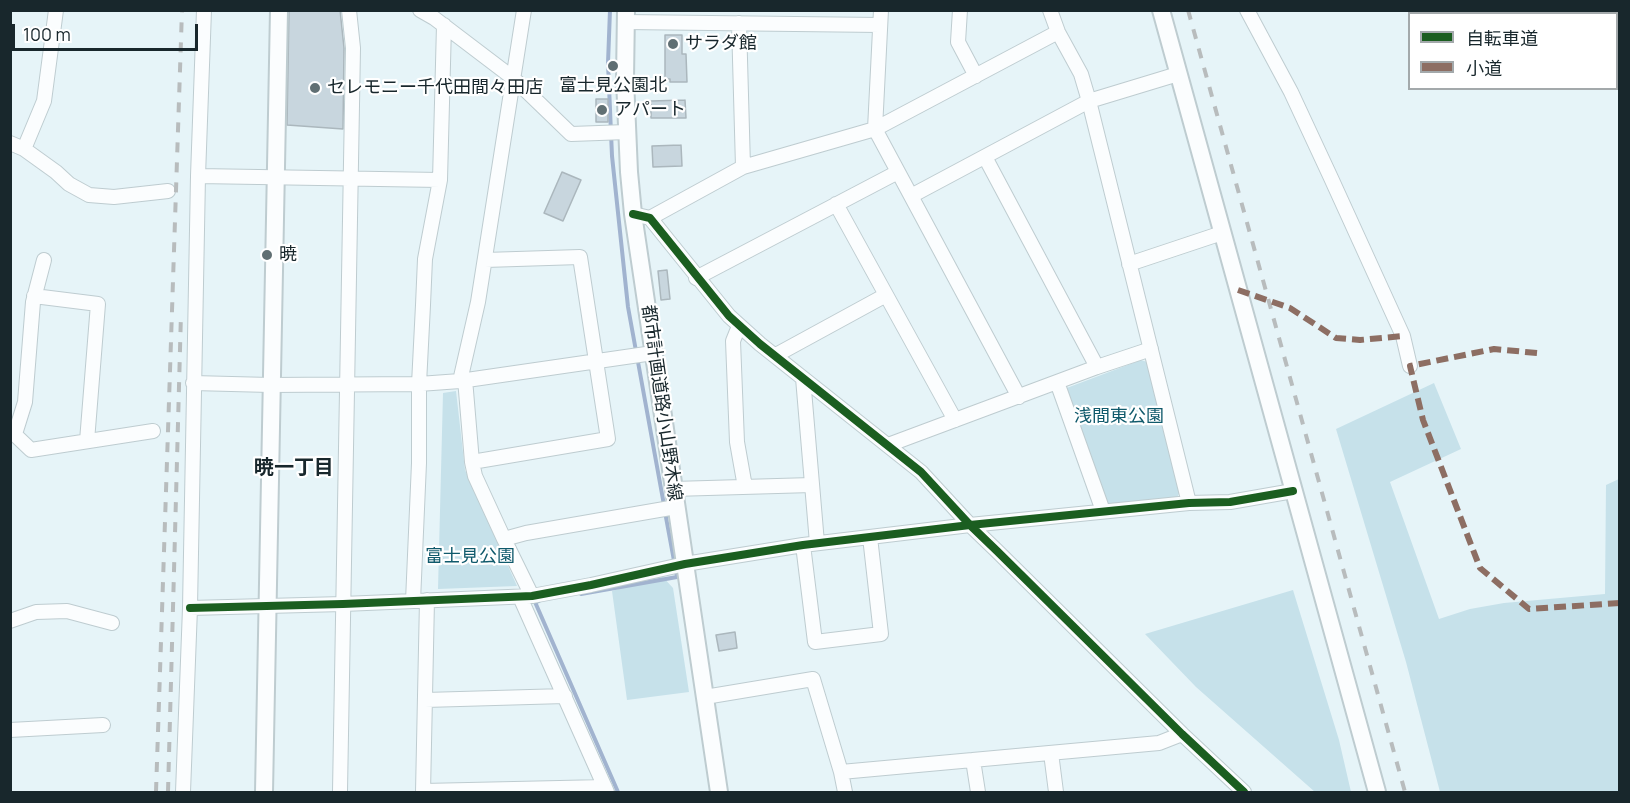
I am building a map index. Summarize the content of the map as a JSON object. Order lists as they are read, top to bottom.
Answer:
{
  "streets": {
    "street": ["都市計画道路小山野木線"]
  },
  "districts": ["暁一丁目"],
  "parks": ["浅間東公園", "富士見公園"],
  "places": [
    "サラダ館",
    "富士見公園北",
    "セレモニー千代田間々田店",
    "アパート",
    "暁"
  ],
  "legend": ["自転車道", "小道"],
  "scale_bar": "100 m"
}
